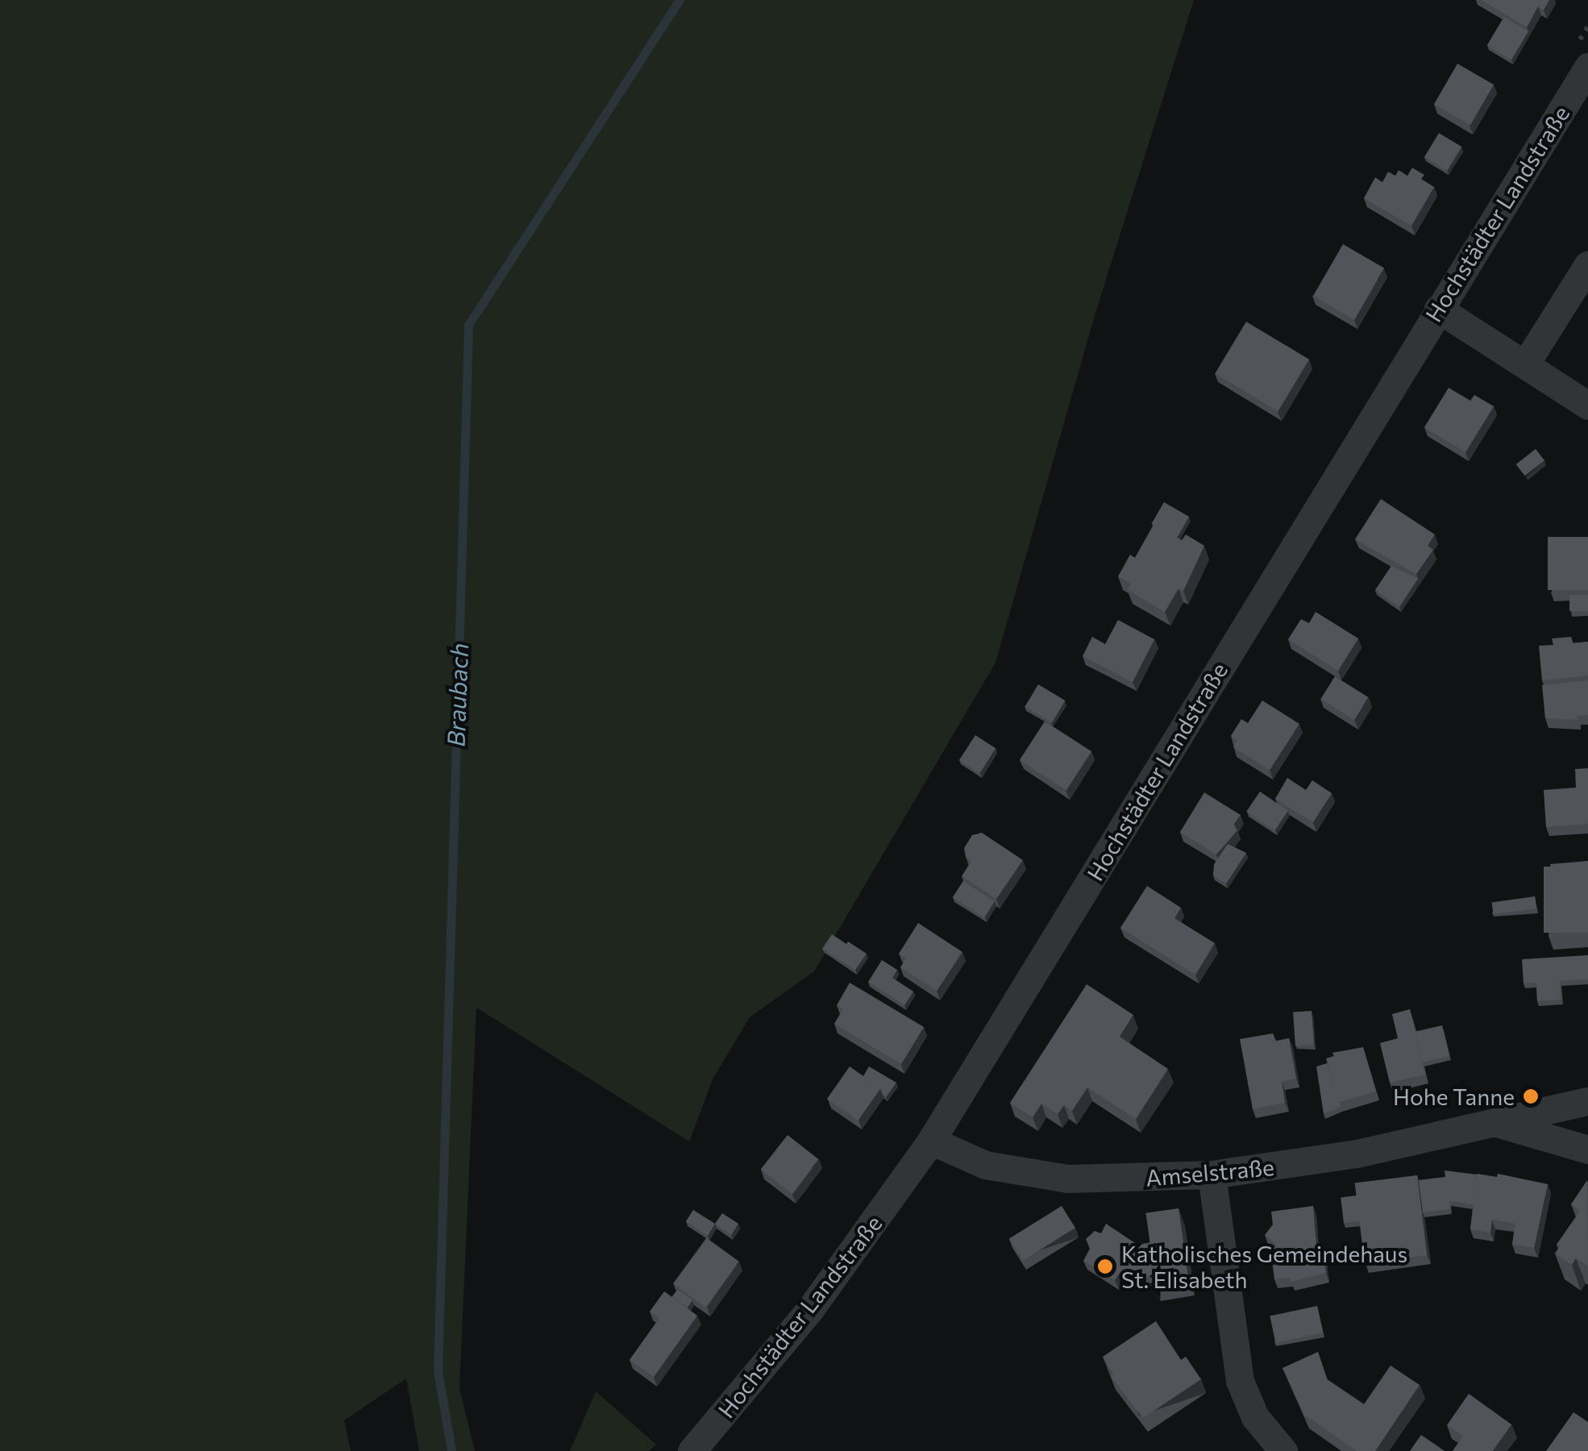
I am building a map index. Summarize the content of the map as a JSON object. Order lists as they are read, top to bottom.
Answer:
{
  "streets": {
    "street": ["Hochstädter Landstraße", "Amselstraße"]
  },
  "crossings": [
    ["Hochstädter Landstraße", "Amselstraße"]
  ],
  "water": ["Braubach"],
  "places": ["Hohe Tanne", "Katholisches Gemeindehaus St. Elisabeth"]
}
